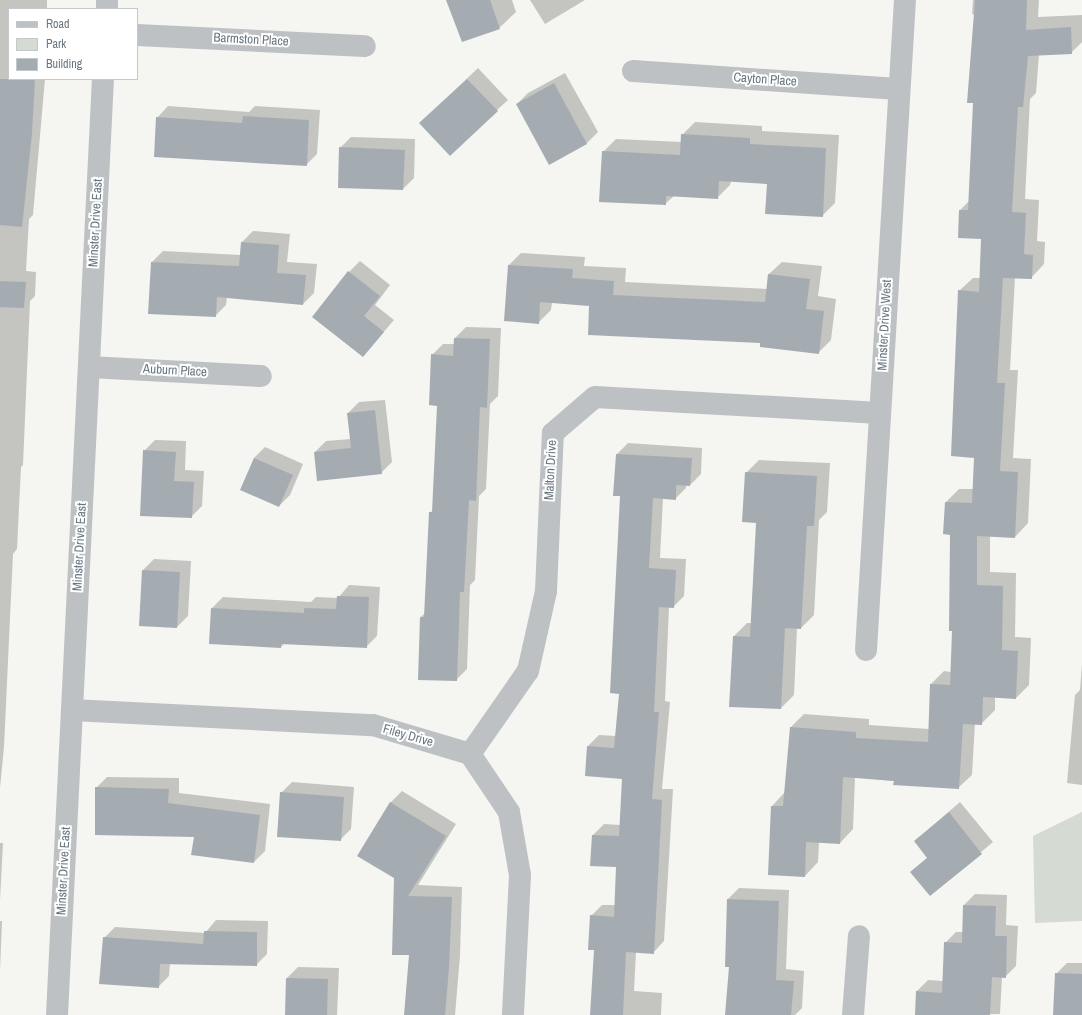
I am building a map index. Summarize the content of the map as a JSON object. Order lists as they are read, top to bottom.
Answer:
{
  "streets": {
    "street": [
      "Barmston Place",
      "Cayton Place",
      "Minster Drive East",
      "Minster Drive West",
      "Auburn Place",
      "Malton Drive",
      "Filey Drive"
    ]
  },
  "crossings": [
    ["Cayton Place", "Minster Drive West"],
    ["Minster Drive East", "Auburn Place"],
    ["Minster Drive East", "Filey Drive"],
    ["Minster Drive West", "Malton Drive"],
    ["Malton Drive", "Filey Drive"]
  ],
  "legend": ["Road", "Park", "Building"]
}
